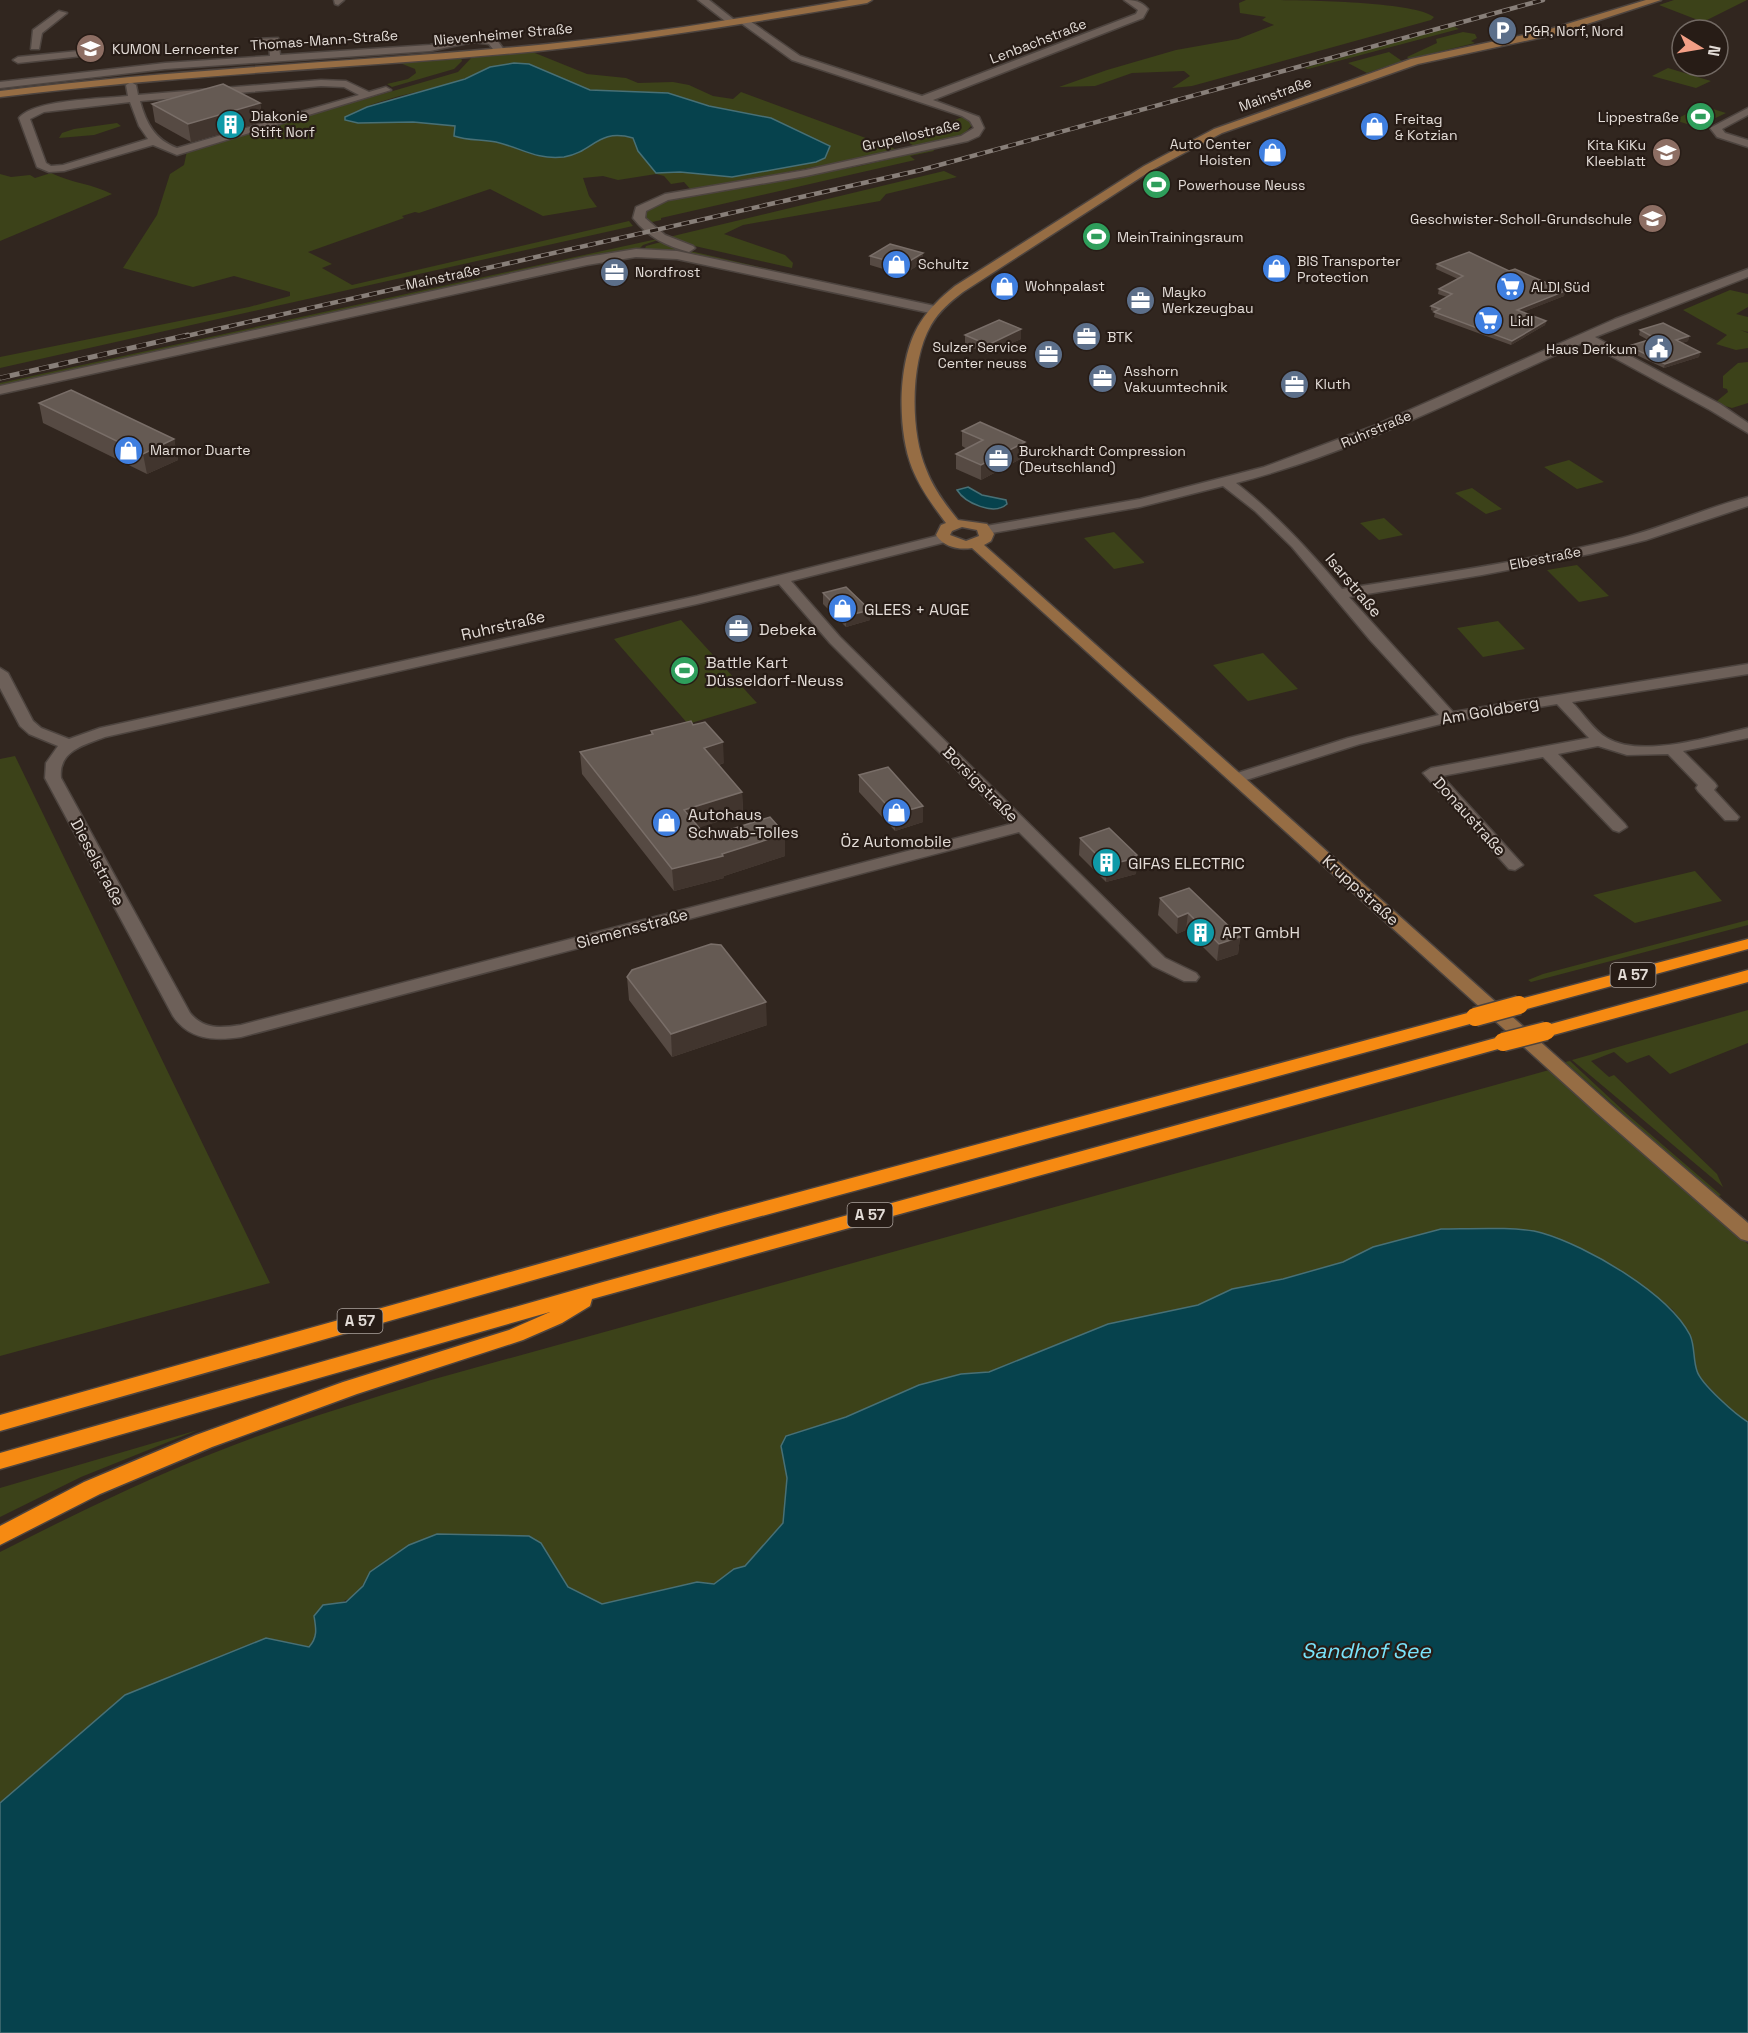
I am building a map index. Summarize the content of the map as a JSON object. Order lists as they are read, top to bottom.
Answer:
{
  "streets": {
    "highway": ["A 57"],
    "street": [
      "Nievenheimer Straße",
      "Thomas-Mann-Straße",
      "Lenbachstraße",
      "Mainstraße",
      "Grupellostraße",
      "Ruhrstraße",
      "Elbestraße",
      "Isarstraße",
      "Am Goldberg",
      "Borsigstraße",
      "Donaustraße",
      "Dieselstraße",
      "Kruppstraße",
      "Siemensstraße"
    ]
  },
  "crossings": [
    ["Nievenheimer Straße", "Grupellostraße"],
    ["Lenbachstraße", "Grupellostraße"],
    ["Ruhrstraße", "Isarstraße"],
    ["Ruhrstraße", "Borsigstraße"],
    ["Ruhrstraße", "Dieselstraße"],
    ["Elbestraße", "Isarstraße"],
    ["Isarstraße", "Am Goldberg"],
    ["Am Goldberg", "Donaustraße"],
    ["Am Goldberg", "Kruppstraße"],
    ["Borsigstraße", "Siemensstraße"],
    ["Dieselstraße", "Siemensstraße"]
  ],
  "water": ["Sandhof See"],
  "places": {
    "parking": ["P&R, Norf, Nord"],
    "school or university": ["KUMON Lerncenter", "Kita KiKu Kleeblatt", "Geschwister-Scholl-Grundschule"],
    "sports": [
      "Lippestraße",
      "Powerhouse Neuss",
      "MeinTrainingsraum",
      "Battle Kart Düsseldorf-Neuss"
    ],
    "building": ["Diakonie Stift Norf", "GIFAS ELECTRIC", "APT GmbH"],
    "shop": [
      "Freitag & Kotzian",
      "Auto Center Hoisten",
      "Schultz",
      "BIS Transporter Protection",
      "Wohnpalast",
      "Marmor Duarte",
      "GLEES + AUGE",
      "Öz Automobile",
      "Autohaus Schwab-Tolles"
    ],
    "office": [
      "Nordfrost",
      "Mayko Werkzeugbau",
      "BTK",
      "Sulzer Service Center neuss",
      "Asshorn Vakuumtechnik",
      "Kluth",
      "Burckhardt Compression (Deutschland)",
      "Debeka"
    ],
    "supermarket": ["ALDI Süd", "Lidl"],
    "public building": ["Haus Derikum"]
  },
  "north": "right"
}
